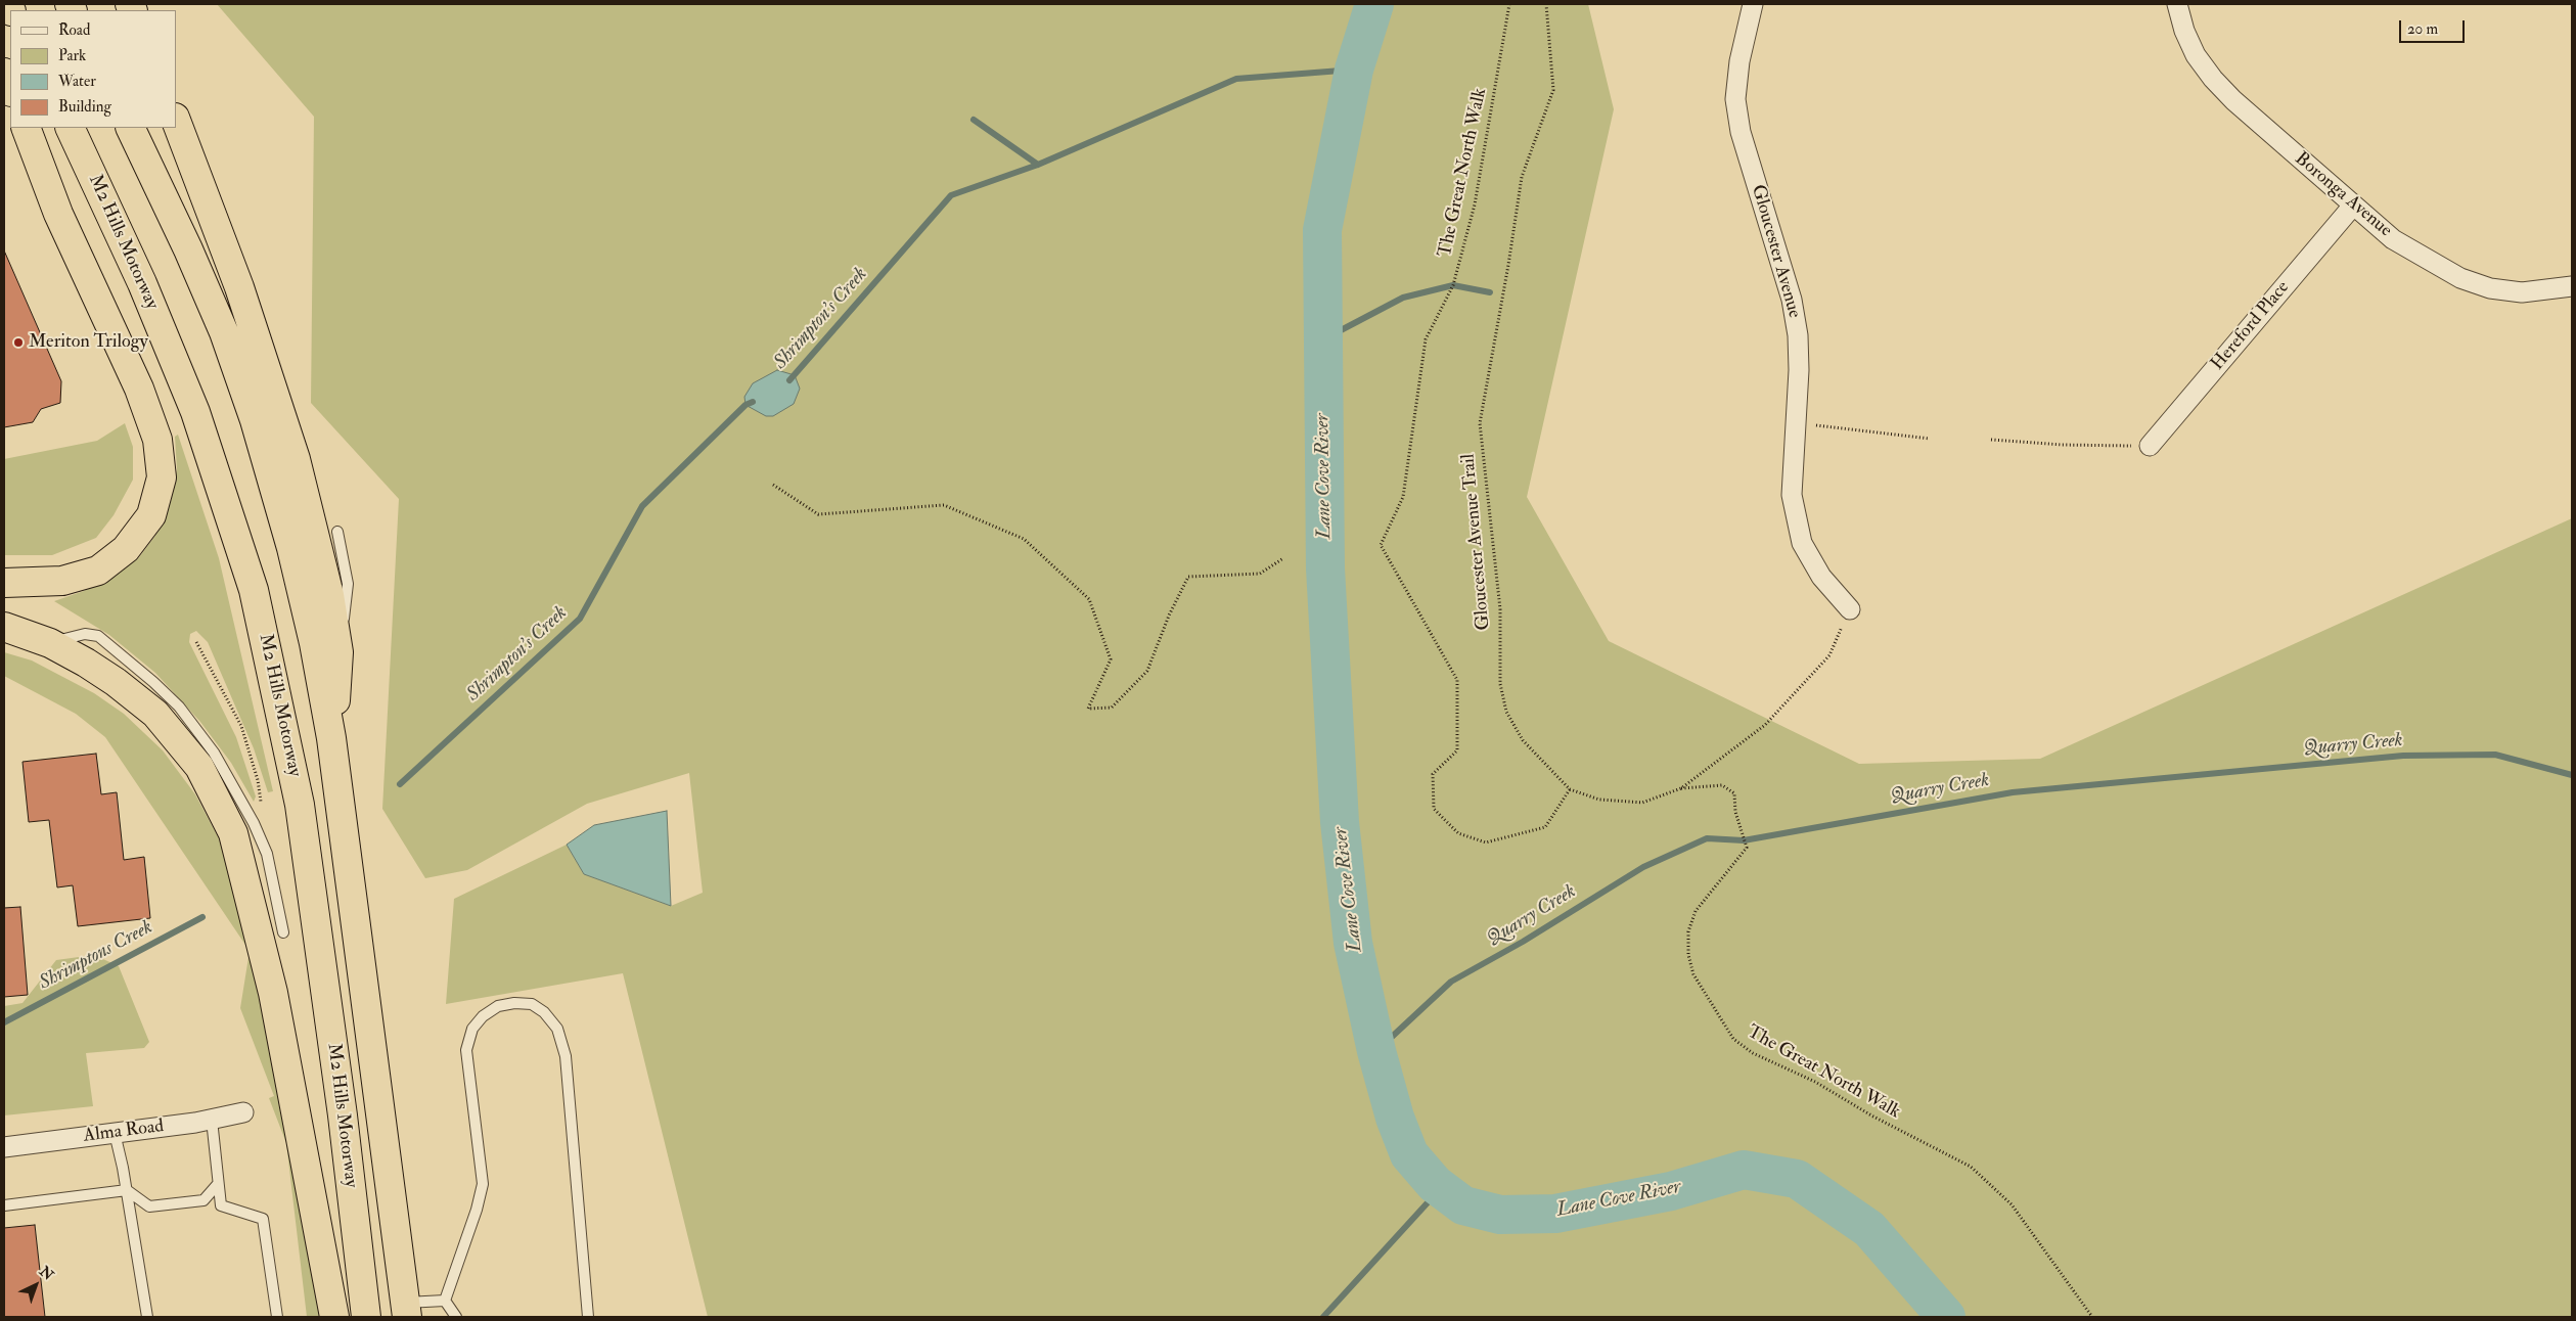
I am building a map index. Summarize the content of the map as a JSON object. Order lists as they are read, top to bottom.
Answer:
{
  "streets": {
    "highway": ["M2 Hills Motorway"],
    "street": [
      "Boronga Avenue",
      "Gloucester Avenue",
      "Hereford Place",
      "Alma Road"
    ],
    "path": ["The Great North Walk", "Gloucester Avenue Trail"]
  },
  "crossings": [
    ["The Great North Walk", "Gloucester Avenue Trail"],
    ["Boronga Avenue", "Hereford Place"],
    ["Gloucester Avenue", "Gloucester Avenue Trail"]
  ],
  "water": [
    "Shrimpton's Creek",
    "Lane Cove River",
    "Quarry Creek",
    "Shrimptons Creek"
  ],
  "places": ["Meriton Trilogy"],
  "legend": [
    "Road",
    "Park",
    "Water",
    "Building"
  ],
  "scale_bar": "20 m",
  "north": "top right"
}
